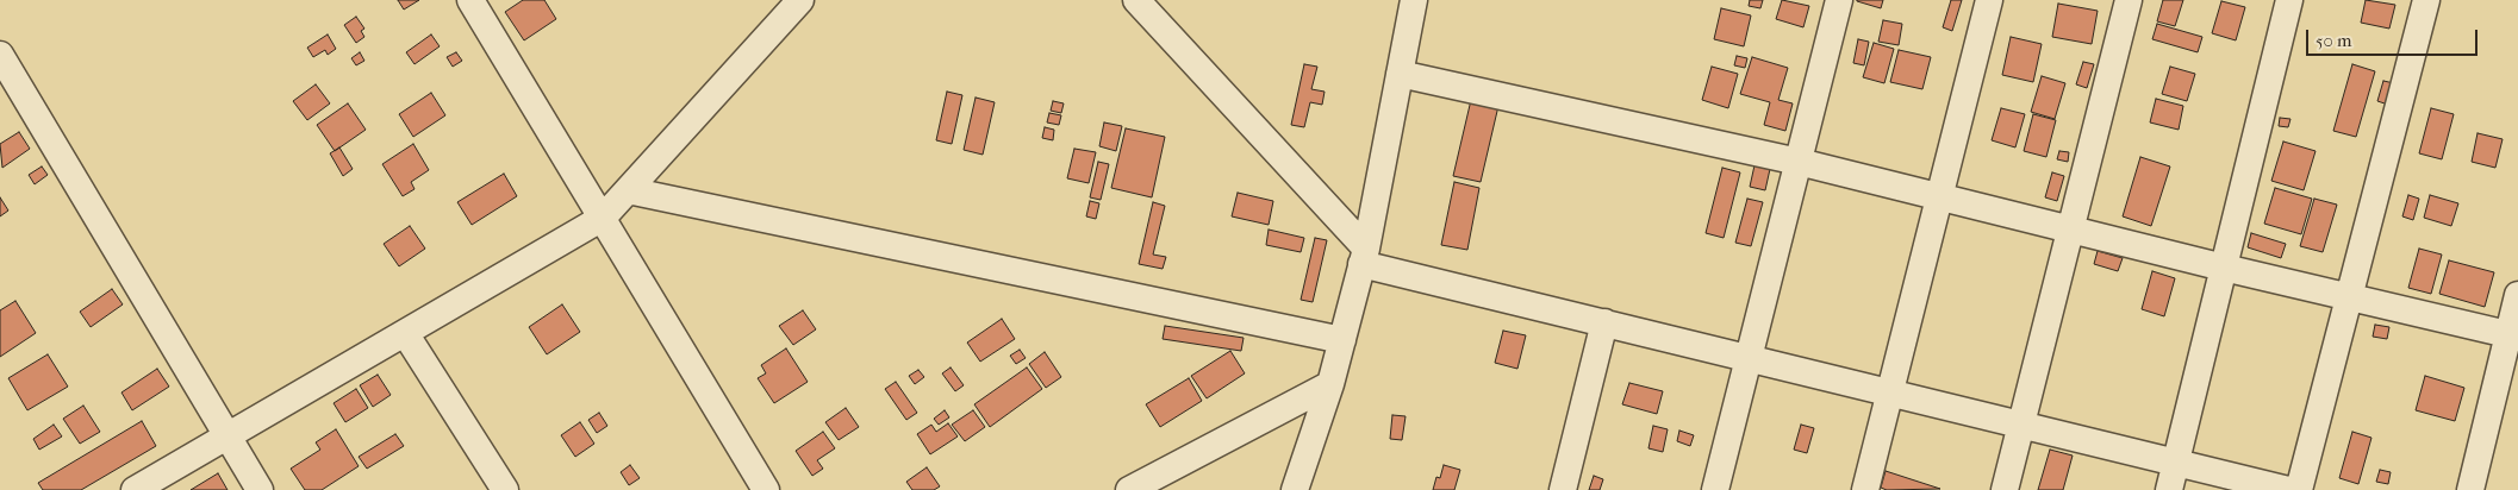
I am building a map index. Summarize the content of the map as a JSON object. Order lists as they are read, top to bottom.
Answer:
{
  "scale_bar": "50 m"
}
